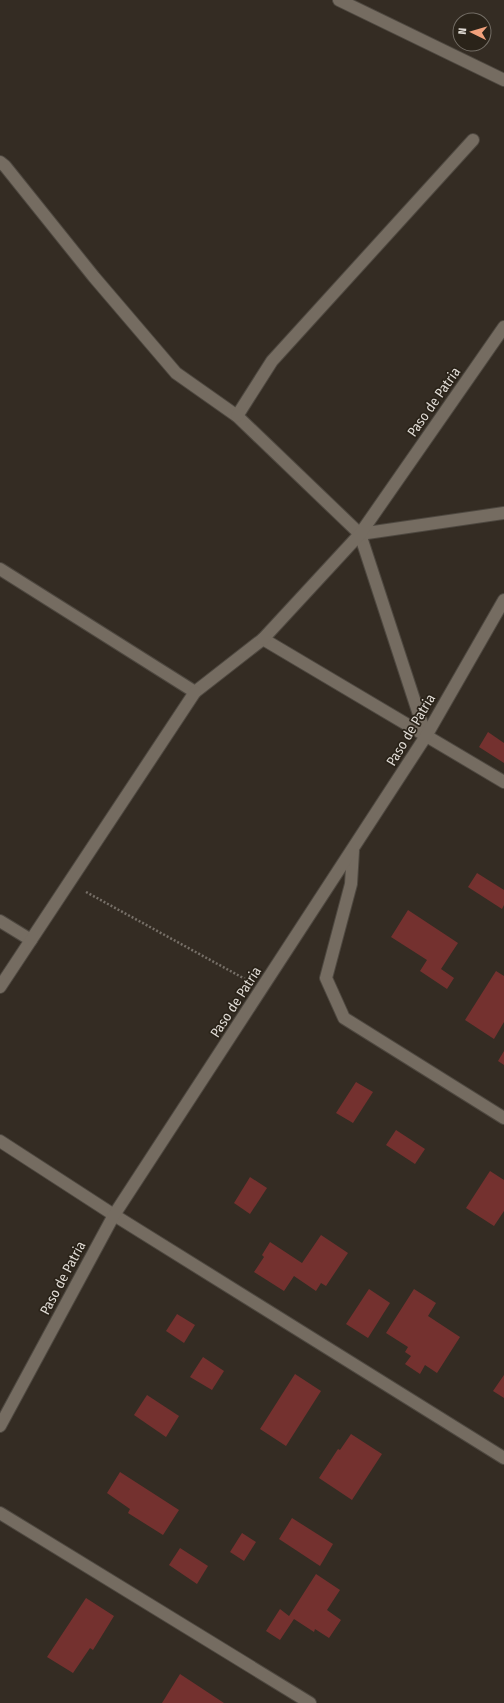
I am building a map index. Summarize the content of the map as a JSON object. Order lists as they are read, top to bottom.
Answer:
{
  "streets": {
    "street": ["Paso de Patria"]
  },
  "north": "left"
}
